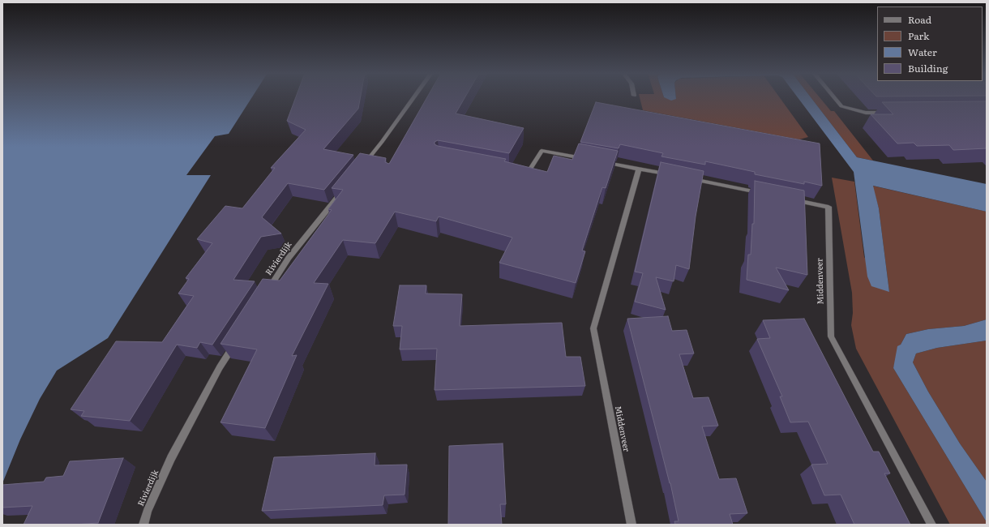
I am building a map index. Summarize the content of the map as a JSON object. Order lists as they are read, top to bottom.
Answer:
{
  "streets": {
    "street": ["Rivierdijk", "Middenveer"]
  },
  "legend": [
    "Road",
    "Park",
    "Water",
    "Building"
  ]
}
